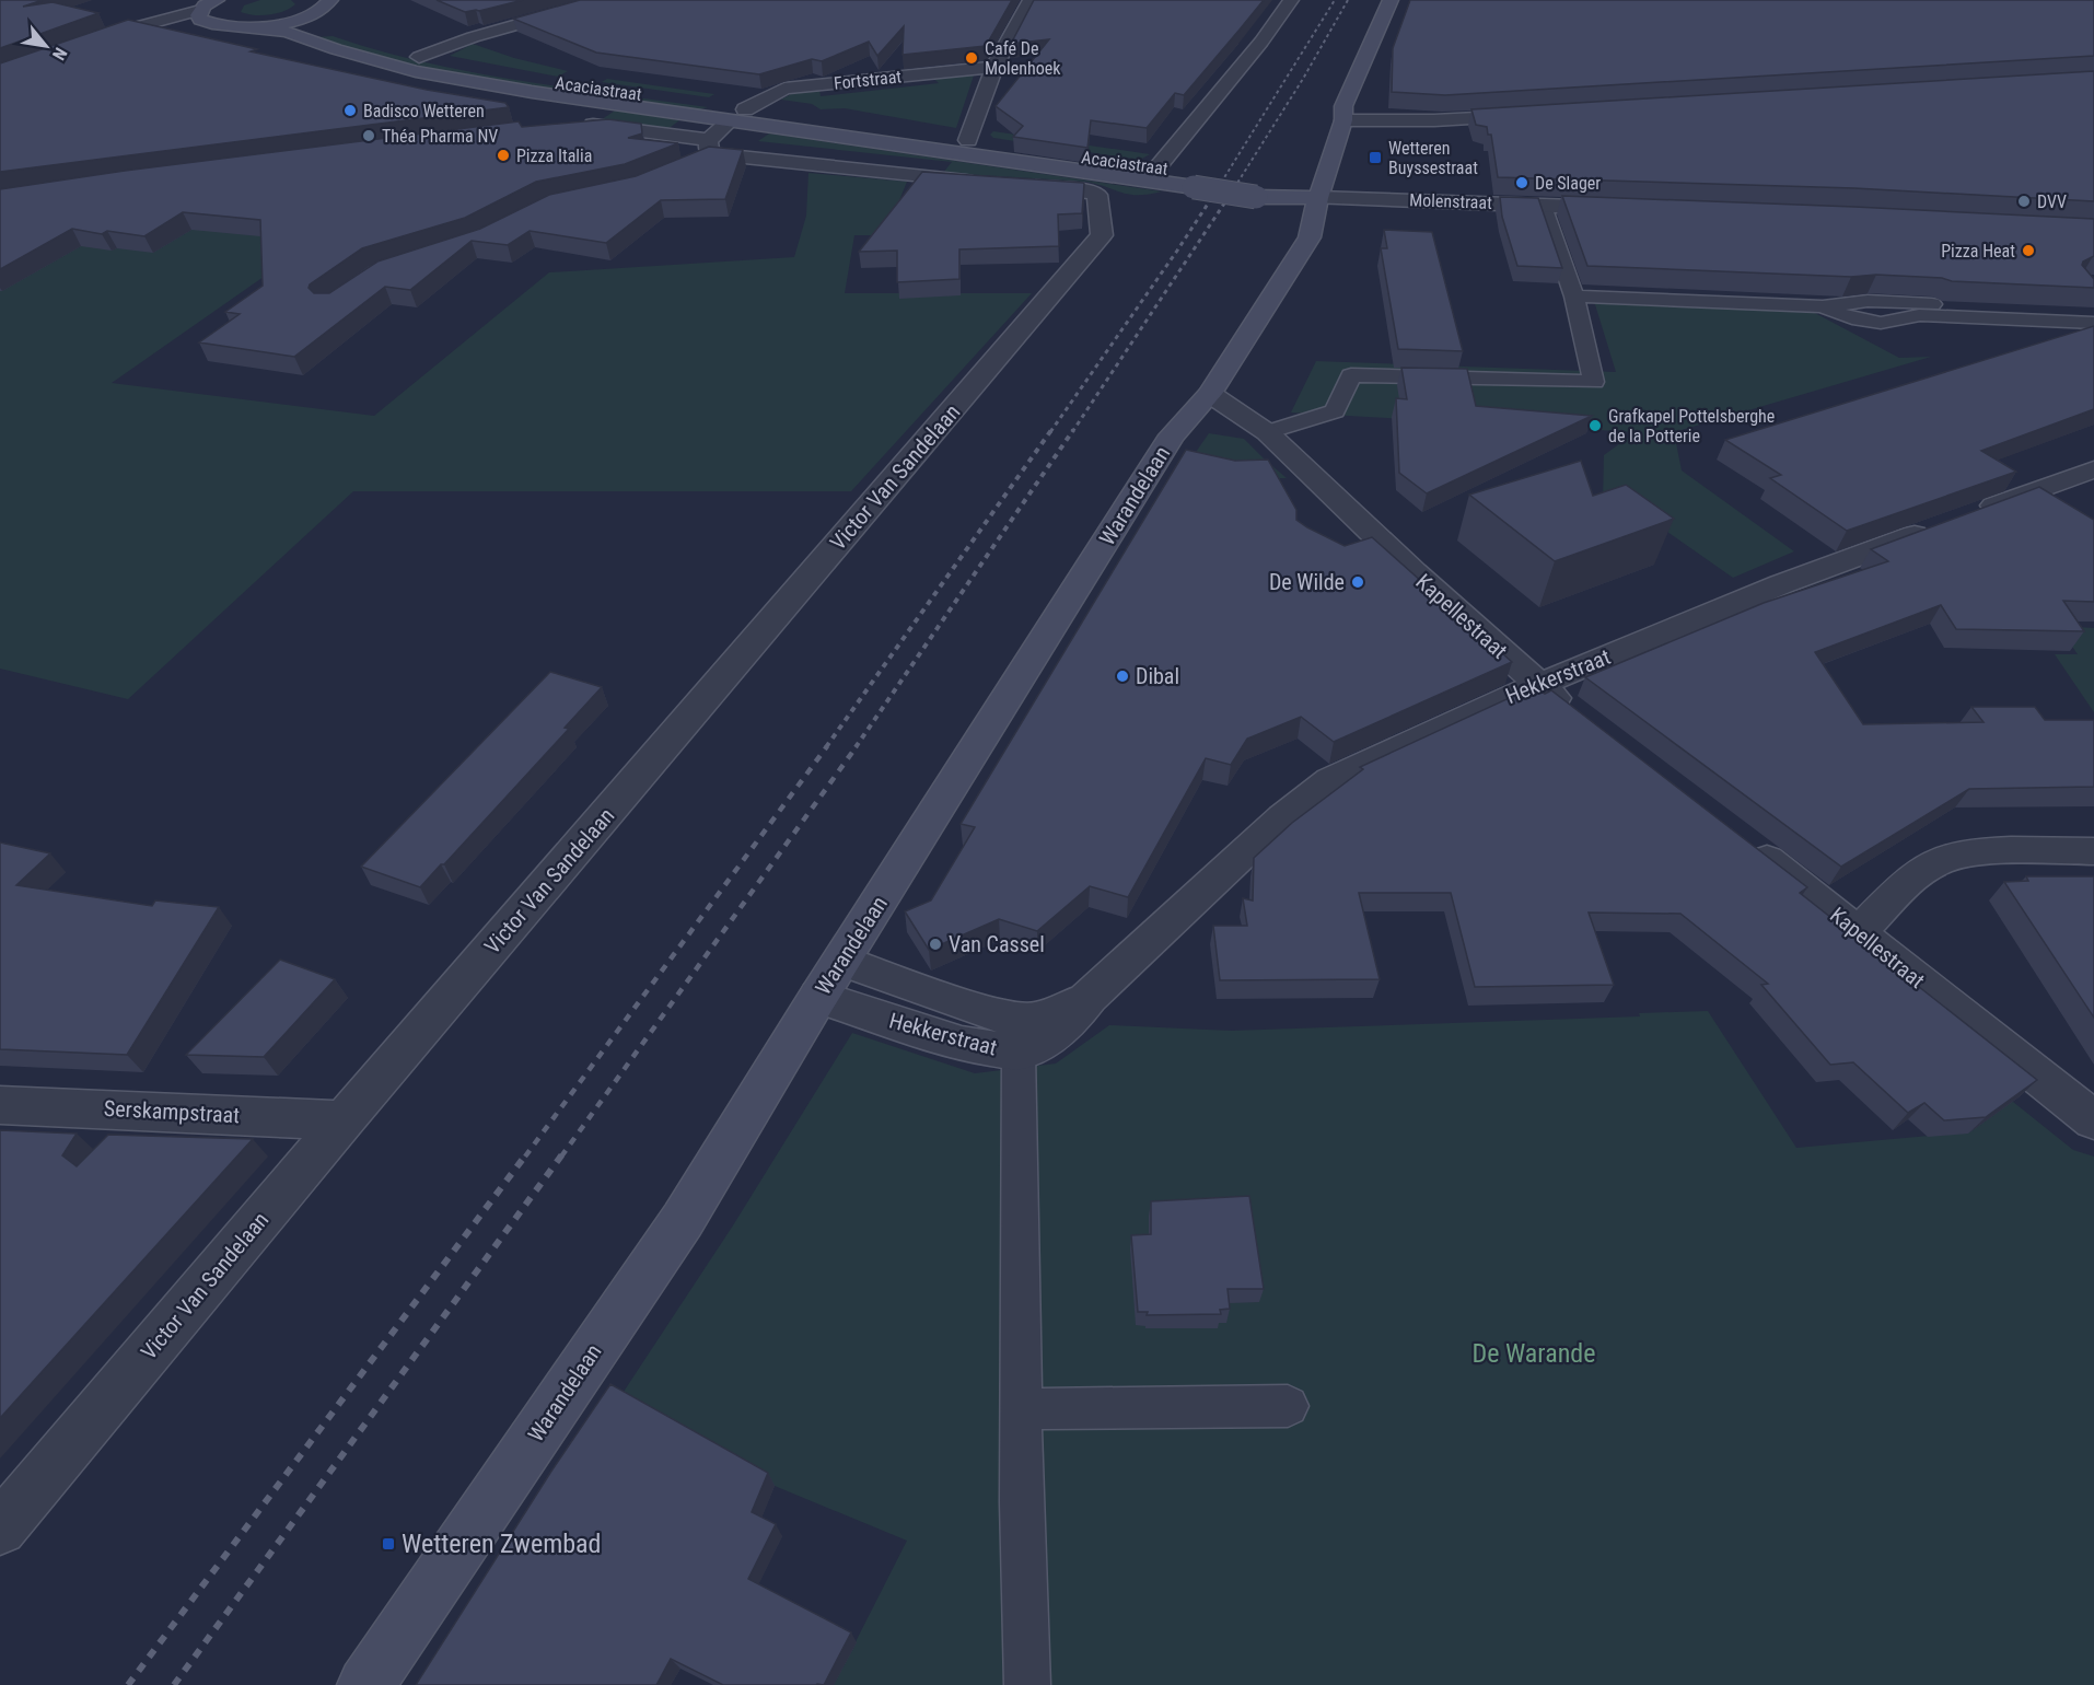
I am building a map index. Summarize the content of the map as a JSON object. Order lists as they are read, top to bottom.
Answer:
{
  "streets": {
    "main road": ["Acaciastraat", "Warandelaan"],
    "street": [
      "Fortstraat",
      "Molenstraat",
      "Victor Van Sandelaan",
      "Kapellestraat",
      "Hekkerstraat",
      "Serskampstraat"
    ]
  },
  "crossings": [
    ["Fortstraat", "Acaciastraat"],
    ["Acaciastraat", "Molenstraat"],
    ["Acaciastraat", "Victor Van Sandelaan"],
    ["Acaciastraat", "Warandelaan"],
    ["Molenstraat", "Warandelaan"],
    ["Victor Van Sandelaan", "Serskampstraat"],
    ["Warandelaan", "Kapellestraat"],
    ["Warandelaan", "Hekkerstraat"],
    ["Kapellestraat", "Hekkerstraat"]
  ],
  "parks": ["De Warande"],
  "places": {
    "other": [
      "Café De Molenhoek",
      "Badisco Wetteren",
      "Théa Pharma NV",
      "Pizza Italia",
      "De Slager",
      "DVV",
      "Pizza Heat",
      "Grafkapel Pottelsberghe de la Potterie",
      "De Wilde",
      "Dibal",
      "Van Cassel"
    ],
    "transit": ["Wetteren Buyssestraat", "Wetteren Zwembad"]
  },
  "north": "bottom right"
}
